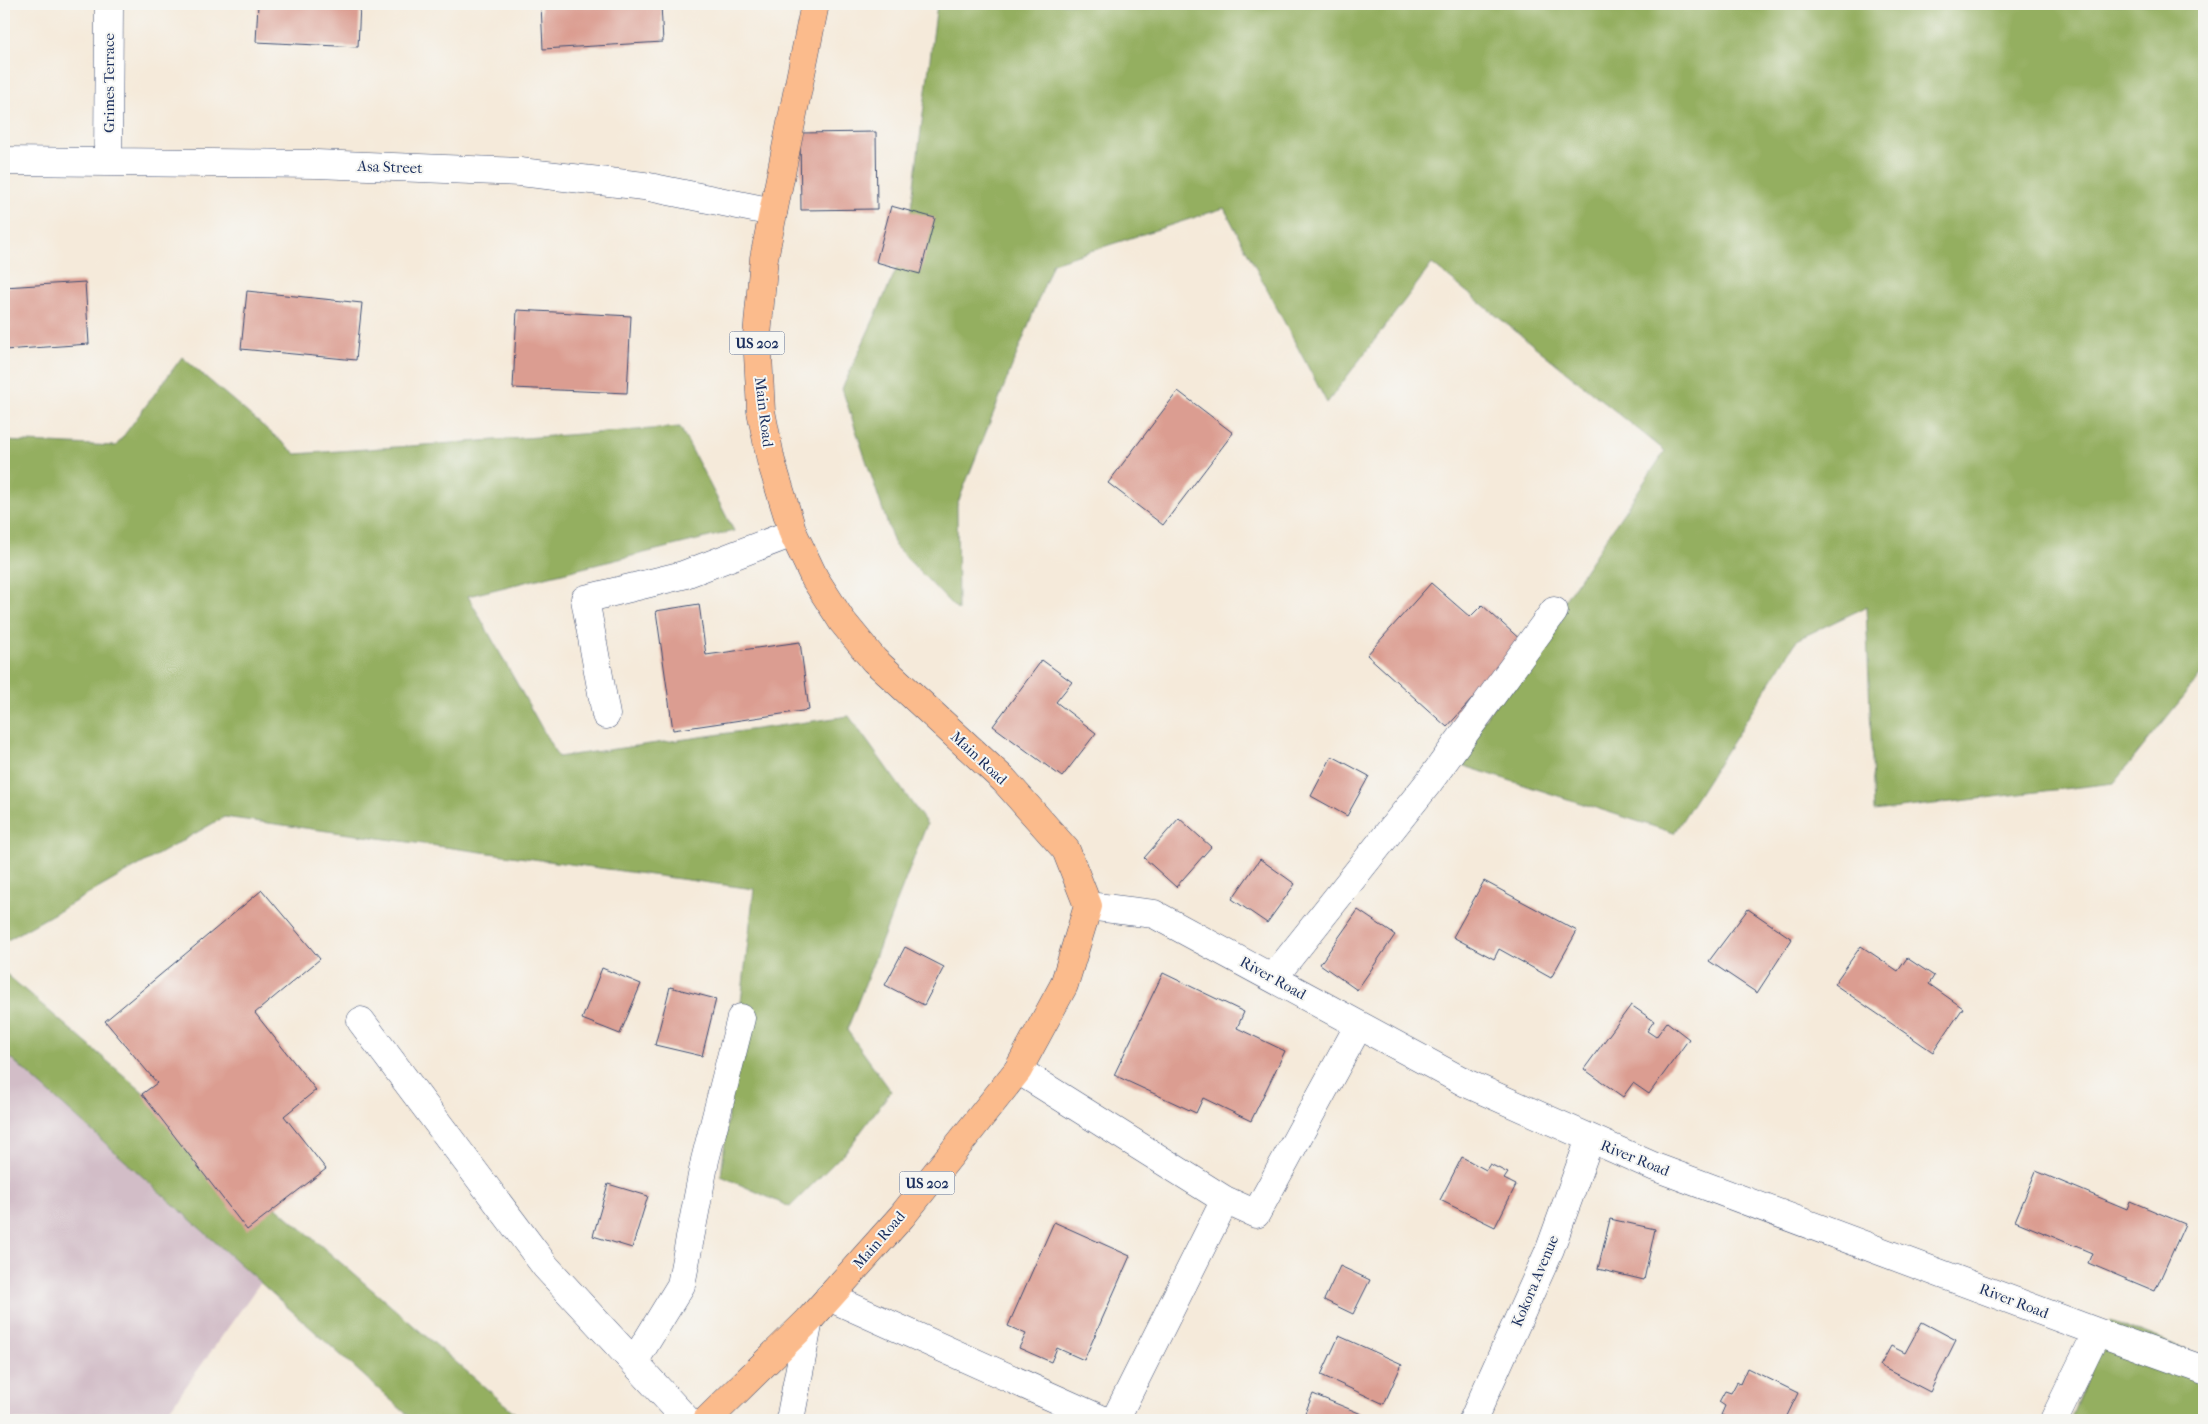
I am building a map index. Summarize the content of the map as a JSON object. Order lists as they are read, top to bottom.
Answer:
{
  "streets": {
    "main road": ["US 202", "Main Road"],
    "street": [
      "Grimes Terrace",
      "Asa Street",
      "River Road",
      "Kokora Avenue"
    ]
  },
  "crossings": [
    ["Grimes Terrace", "Asa Street"],
    ["Asa Street", "Main Road"],
    ["Main Road", "River Road"],
    ["River Road", "Kokora Avenue"]
  ]
}
